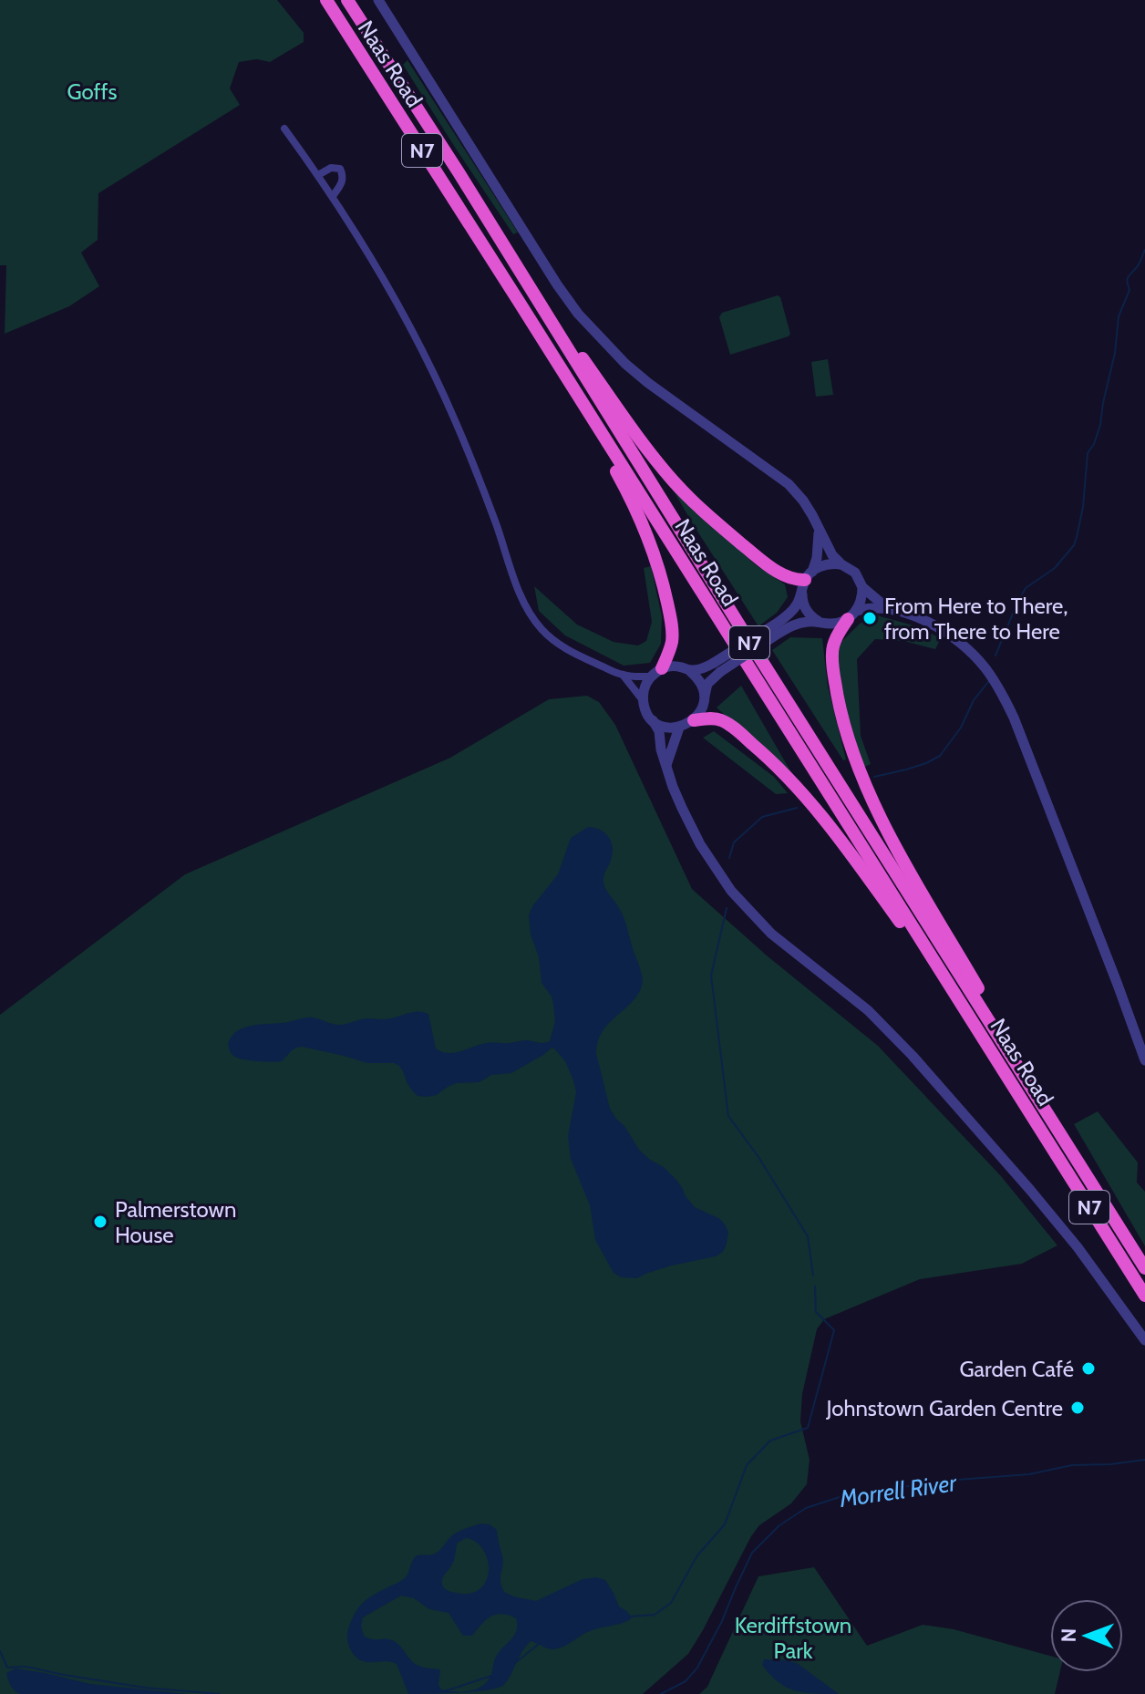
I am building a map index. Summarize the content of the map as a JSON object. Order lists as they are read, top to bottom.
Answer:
{
  "streets": {
    "highway": ["Naas Road", "N7"]
  },
  "crossings": [
    ["Naas Road", "N7"]
  ],
  "water": ["Morrell River"],
  "parks": ["Goffs", "Kerdiffstown Park"],
  "places": [
    "From Here to There, from There to Here",
    "Palmerstown House",
    "Garden Café",
    "Johnstown Garden Centre"
  ],
  "north": "left"
}
